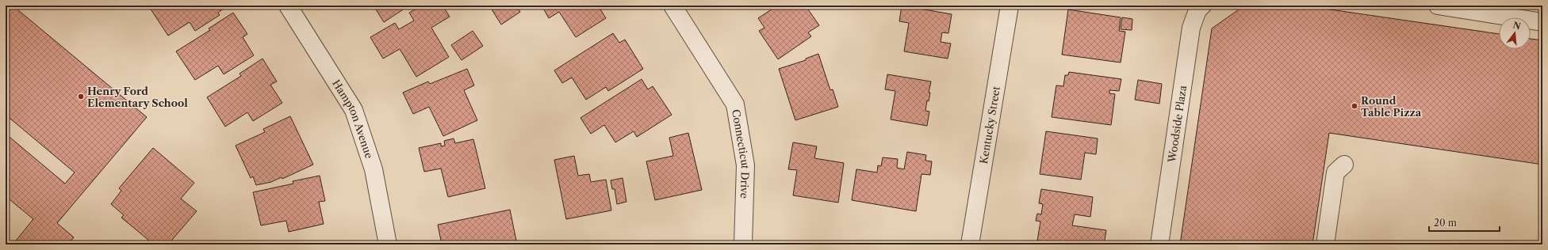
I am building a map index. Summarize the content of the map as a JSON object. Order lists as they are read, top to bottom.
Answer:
{
  "streets": {
    "street": [
      "Hampton Avenue",
      "Woodside Plaza",
      "Kentucky Street",
      "Connecticut Drive"
    ]
  },
  "places": ["Henry Ford Elementary School", "Round Table Pizza"],
  "scale_bar": "20 m",
  "north": "top"
}
